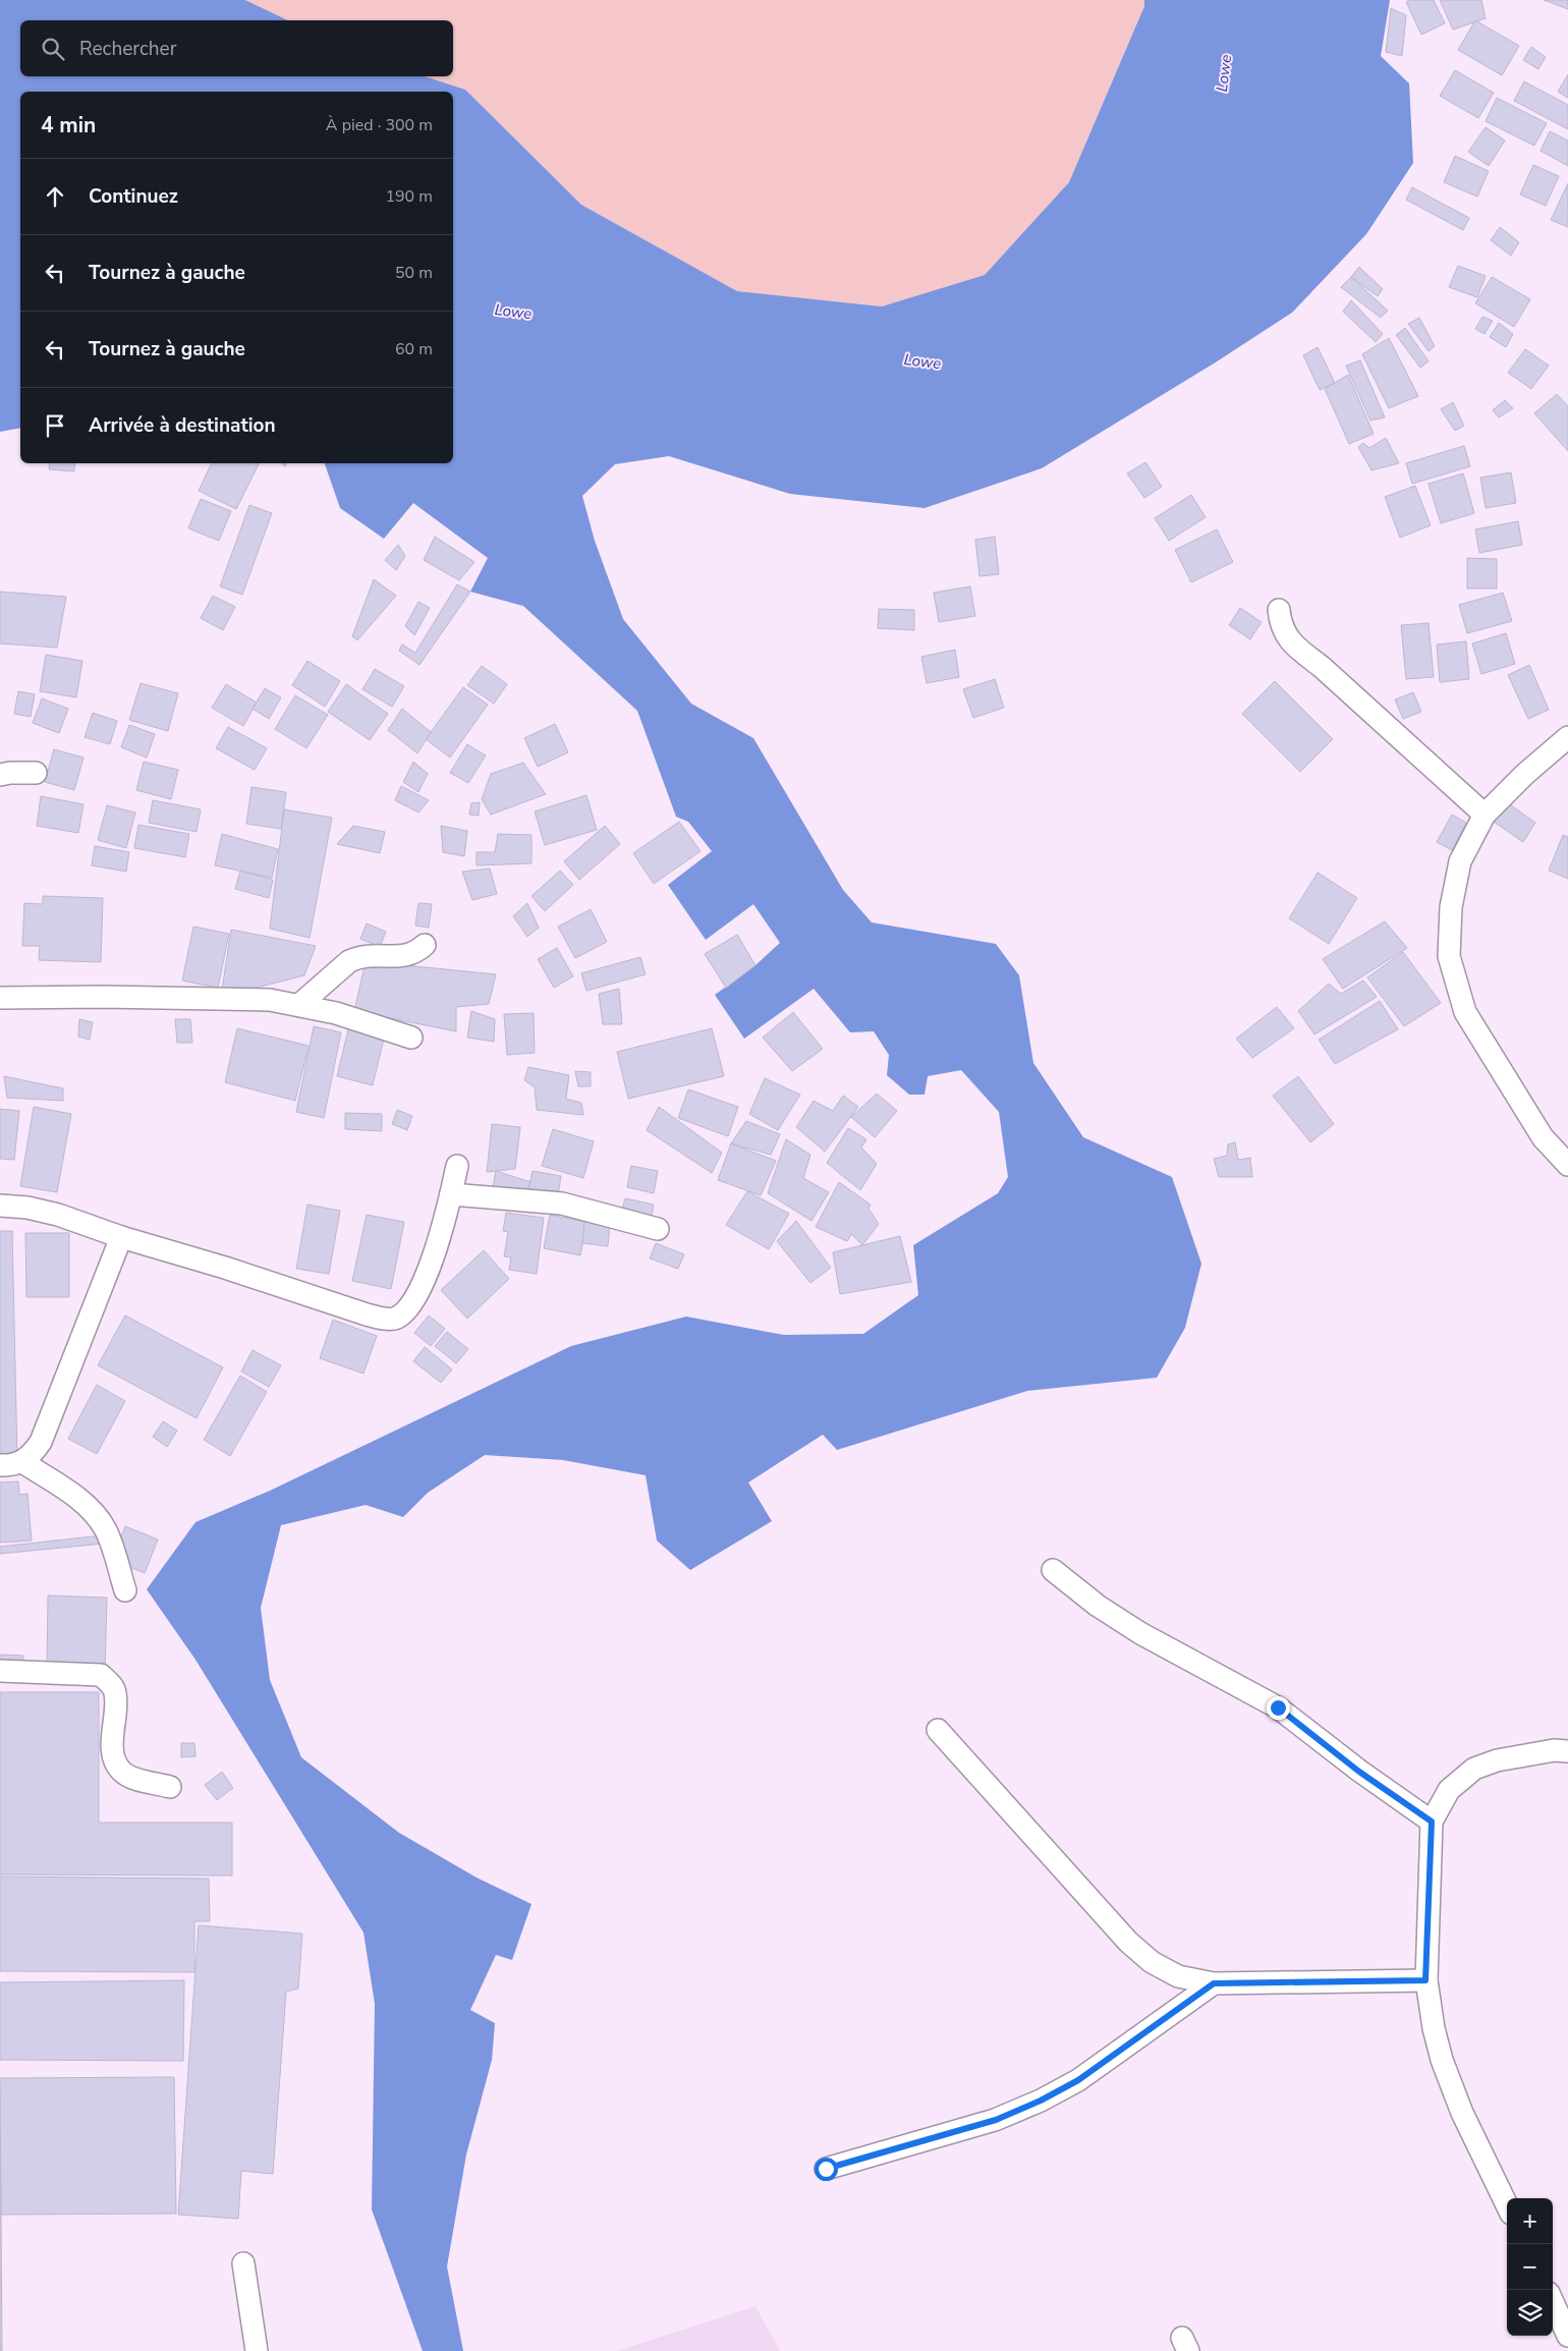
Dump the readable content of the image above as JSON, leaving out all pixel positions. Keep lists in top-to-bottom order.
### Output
{
  "water": ["Lowe"],
  "page": {
    "search": "Rechercher",
    "heading": ["4 min", "À pied · 300 m"],
    "list": [
      ["Continuez", "190 m"],
      ["Tournez à gauche", "50 m"],
      ["Tournez à gauche", "60 m"],
      "Arrivée à destination"
    ],
    "map_buttons": ["+", "−"]
  }
}
